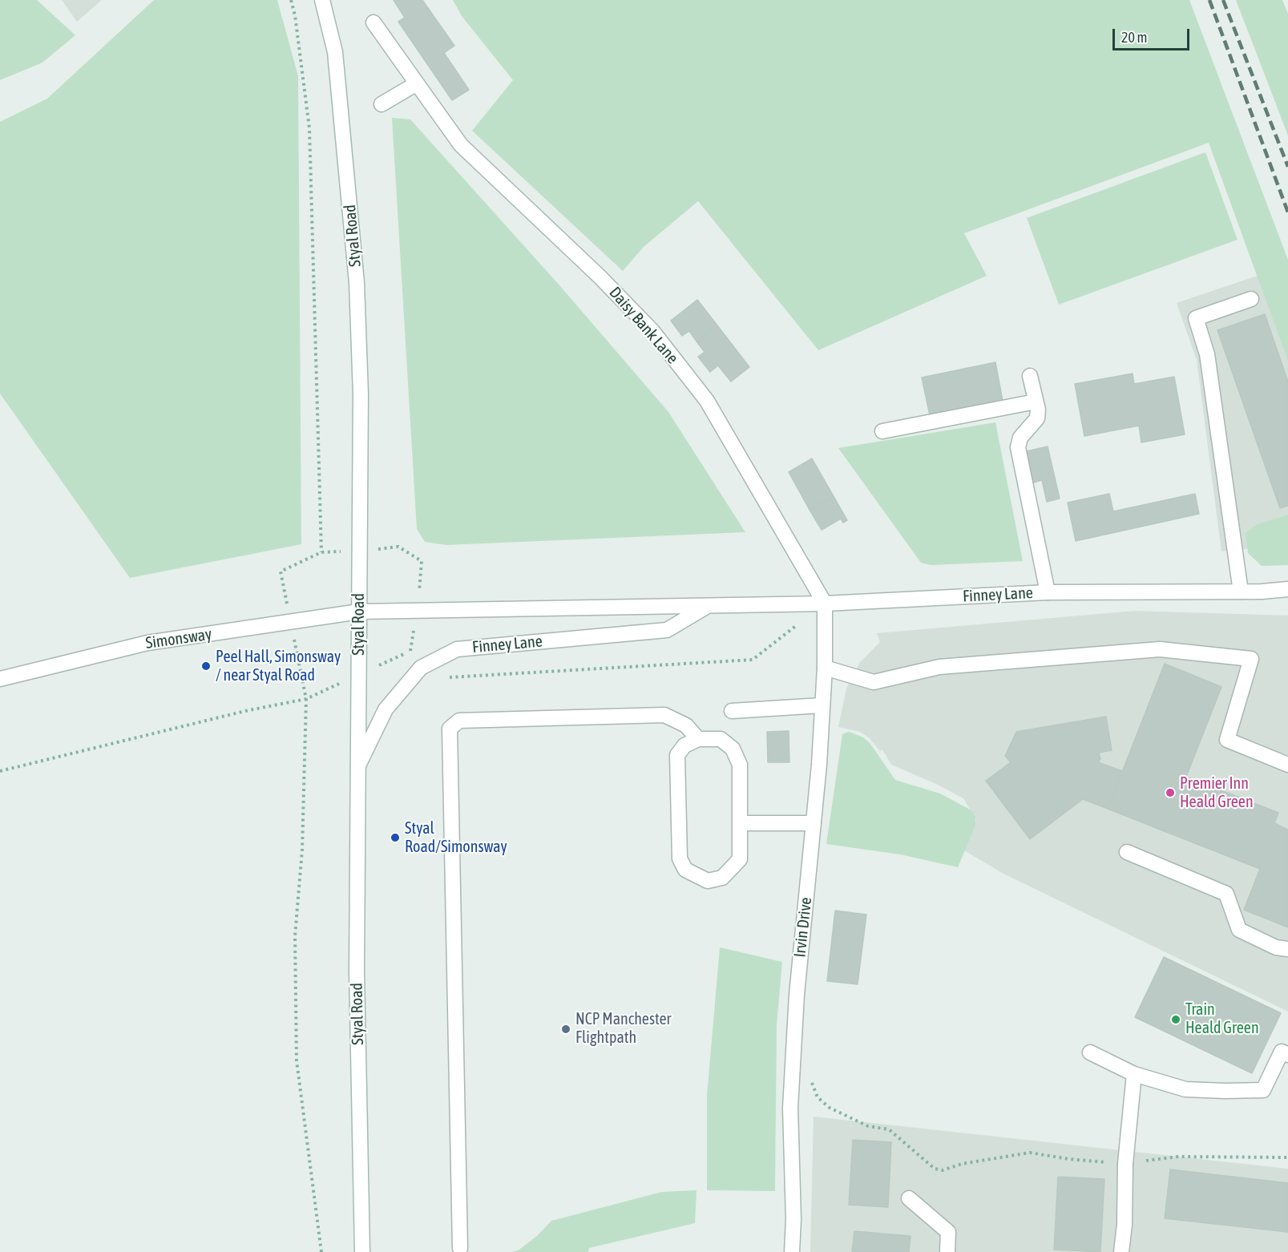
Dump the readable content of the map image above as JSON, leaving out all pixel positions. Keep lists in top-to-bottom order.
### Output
{
  "streets": {
    "street": [
      "Styal Road",
      "Daisy Bank Lane",
      "Finney Lane",
      "Simonsway",
      "Irvin Drive"
    ]
  },
  "crossings": [
    ["Styal Road", "Finney Lane"],
    ["Styal Road", "Simonsway"],
    ["Daisy Bank Lane", "Finney Lane"],
    ["Daisy Bank Lane", "Irvin Drive"],
    ["Finney Lane", "Simonsway"],
    ["Finney Lane", "Irvin Drive"]
  ],
  "places": [
    "Peel Hall, Simonsway / near Styal Road",
    "Premier Inn Heald Green",
    "Styal Road/Simonsway",
    "Train Heald Green",
    "NCP Manchester Flightpath"
  ],
  "scale_bar": "20 m"
}
